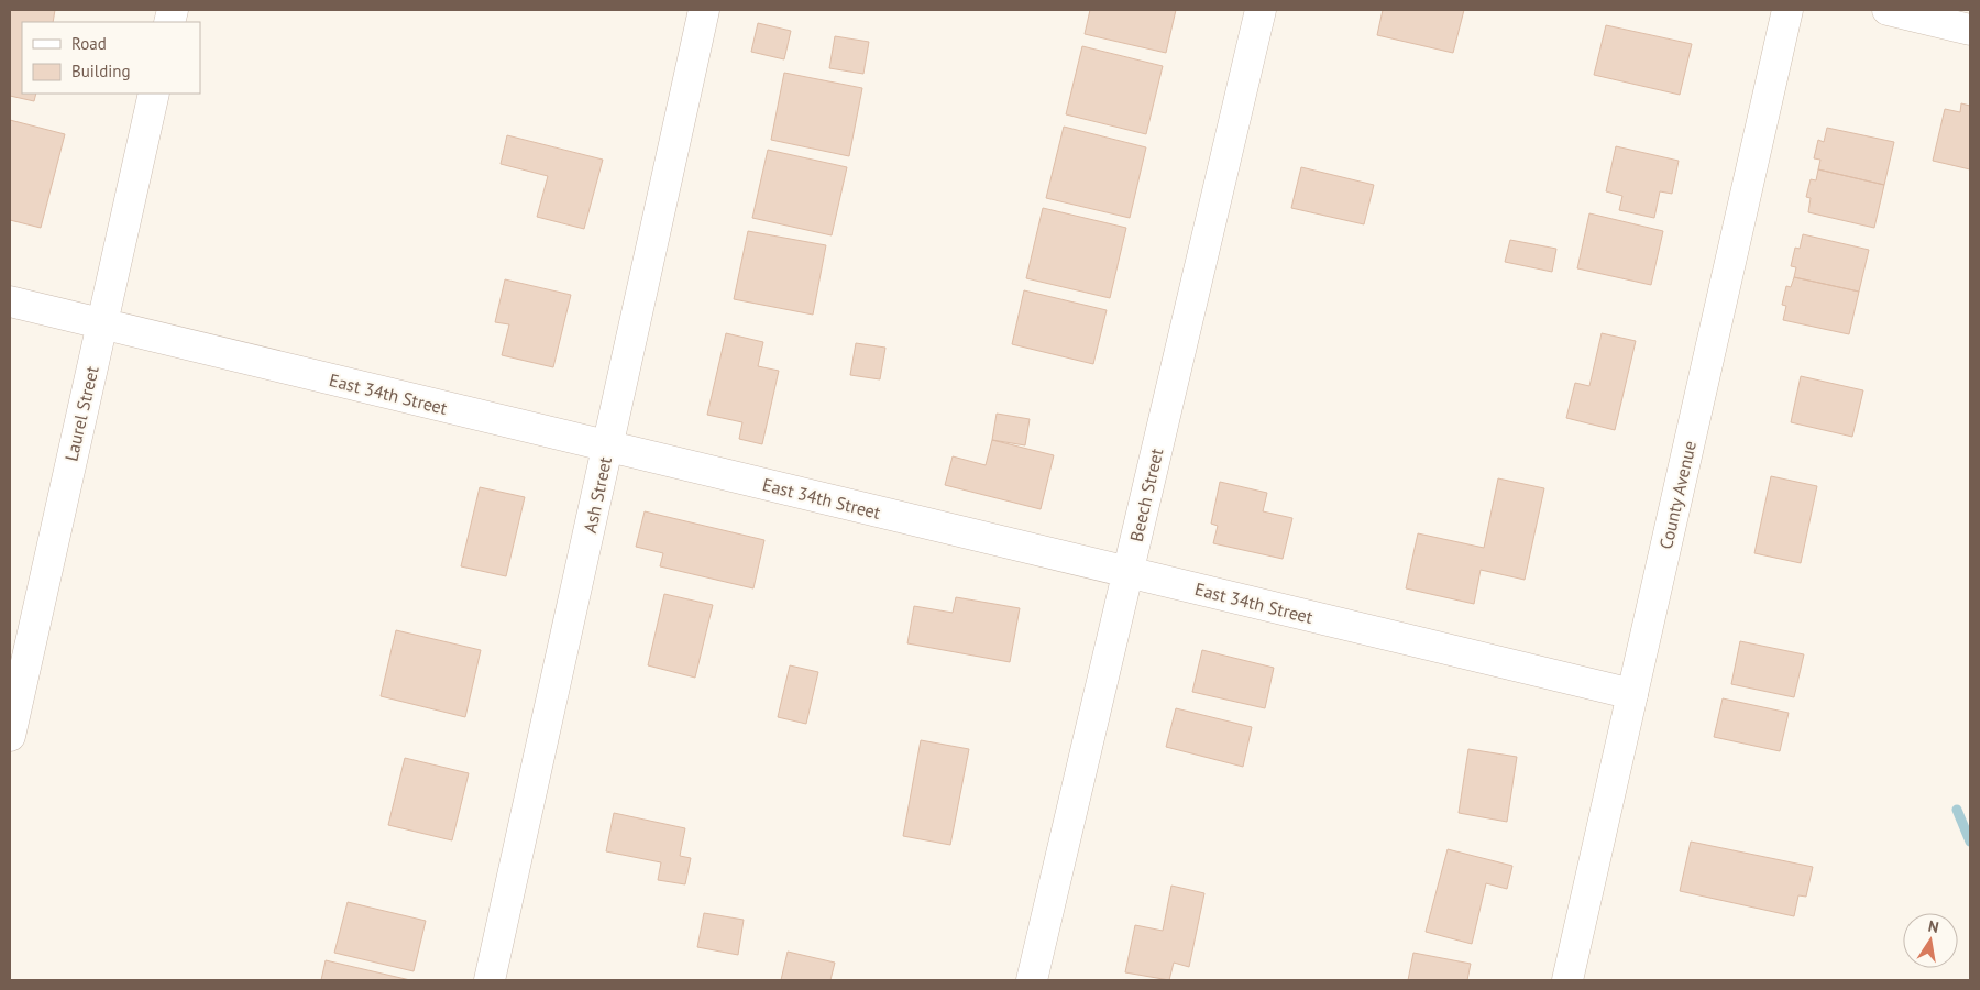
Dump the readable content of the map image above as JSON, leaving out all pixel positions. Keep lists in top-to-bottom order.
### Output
{
  "streets": {
    "street": [
      "East 34th Street",
      "Laurel Street",
      "Ash Street",
      "Beech Street",
      "County Avenue"
    ]
  },
  "crossings": [
    ["East 34th Street", "Laurel Street"],
    ["East 34th Street", "Ash Street"],
    ["East 34th Street", "Beech Street"],
    ["East 34th Street", "County Avenue"]
  ],
  "legend": ["Road", "Building"],
  "north": "top"
}
